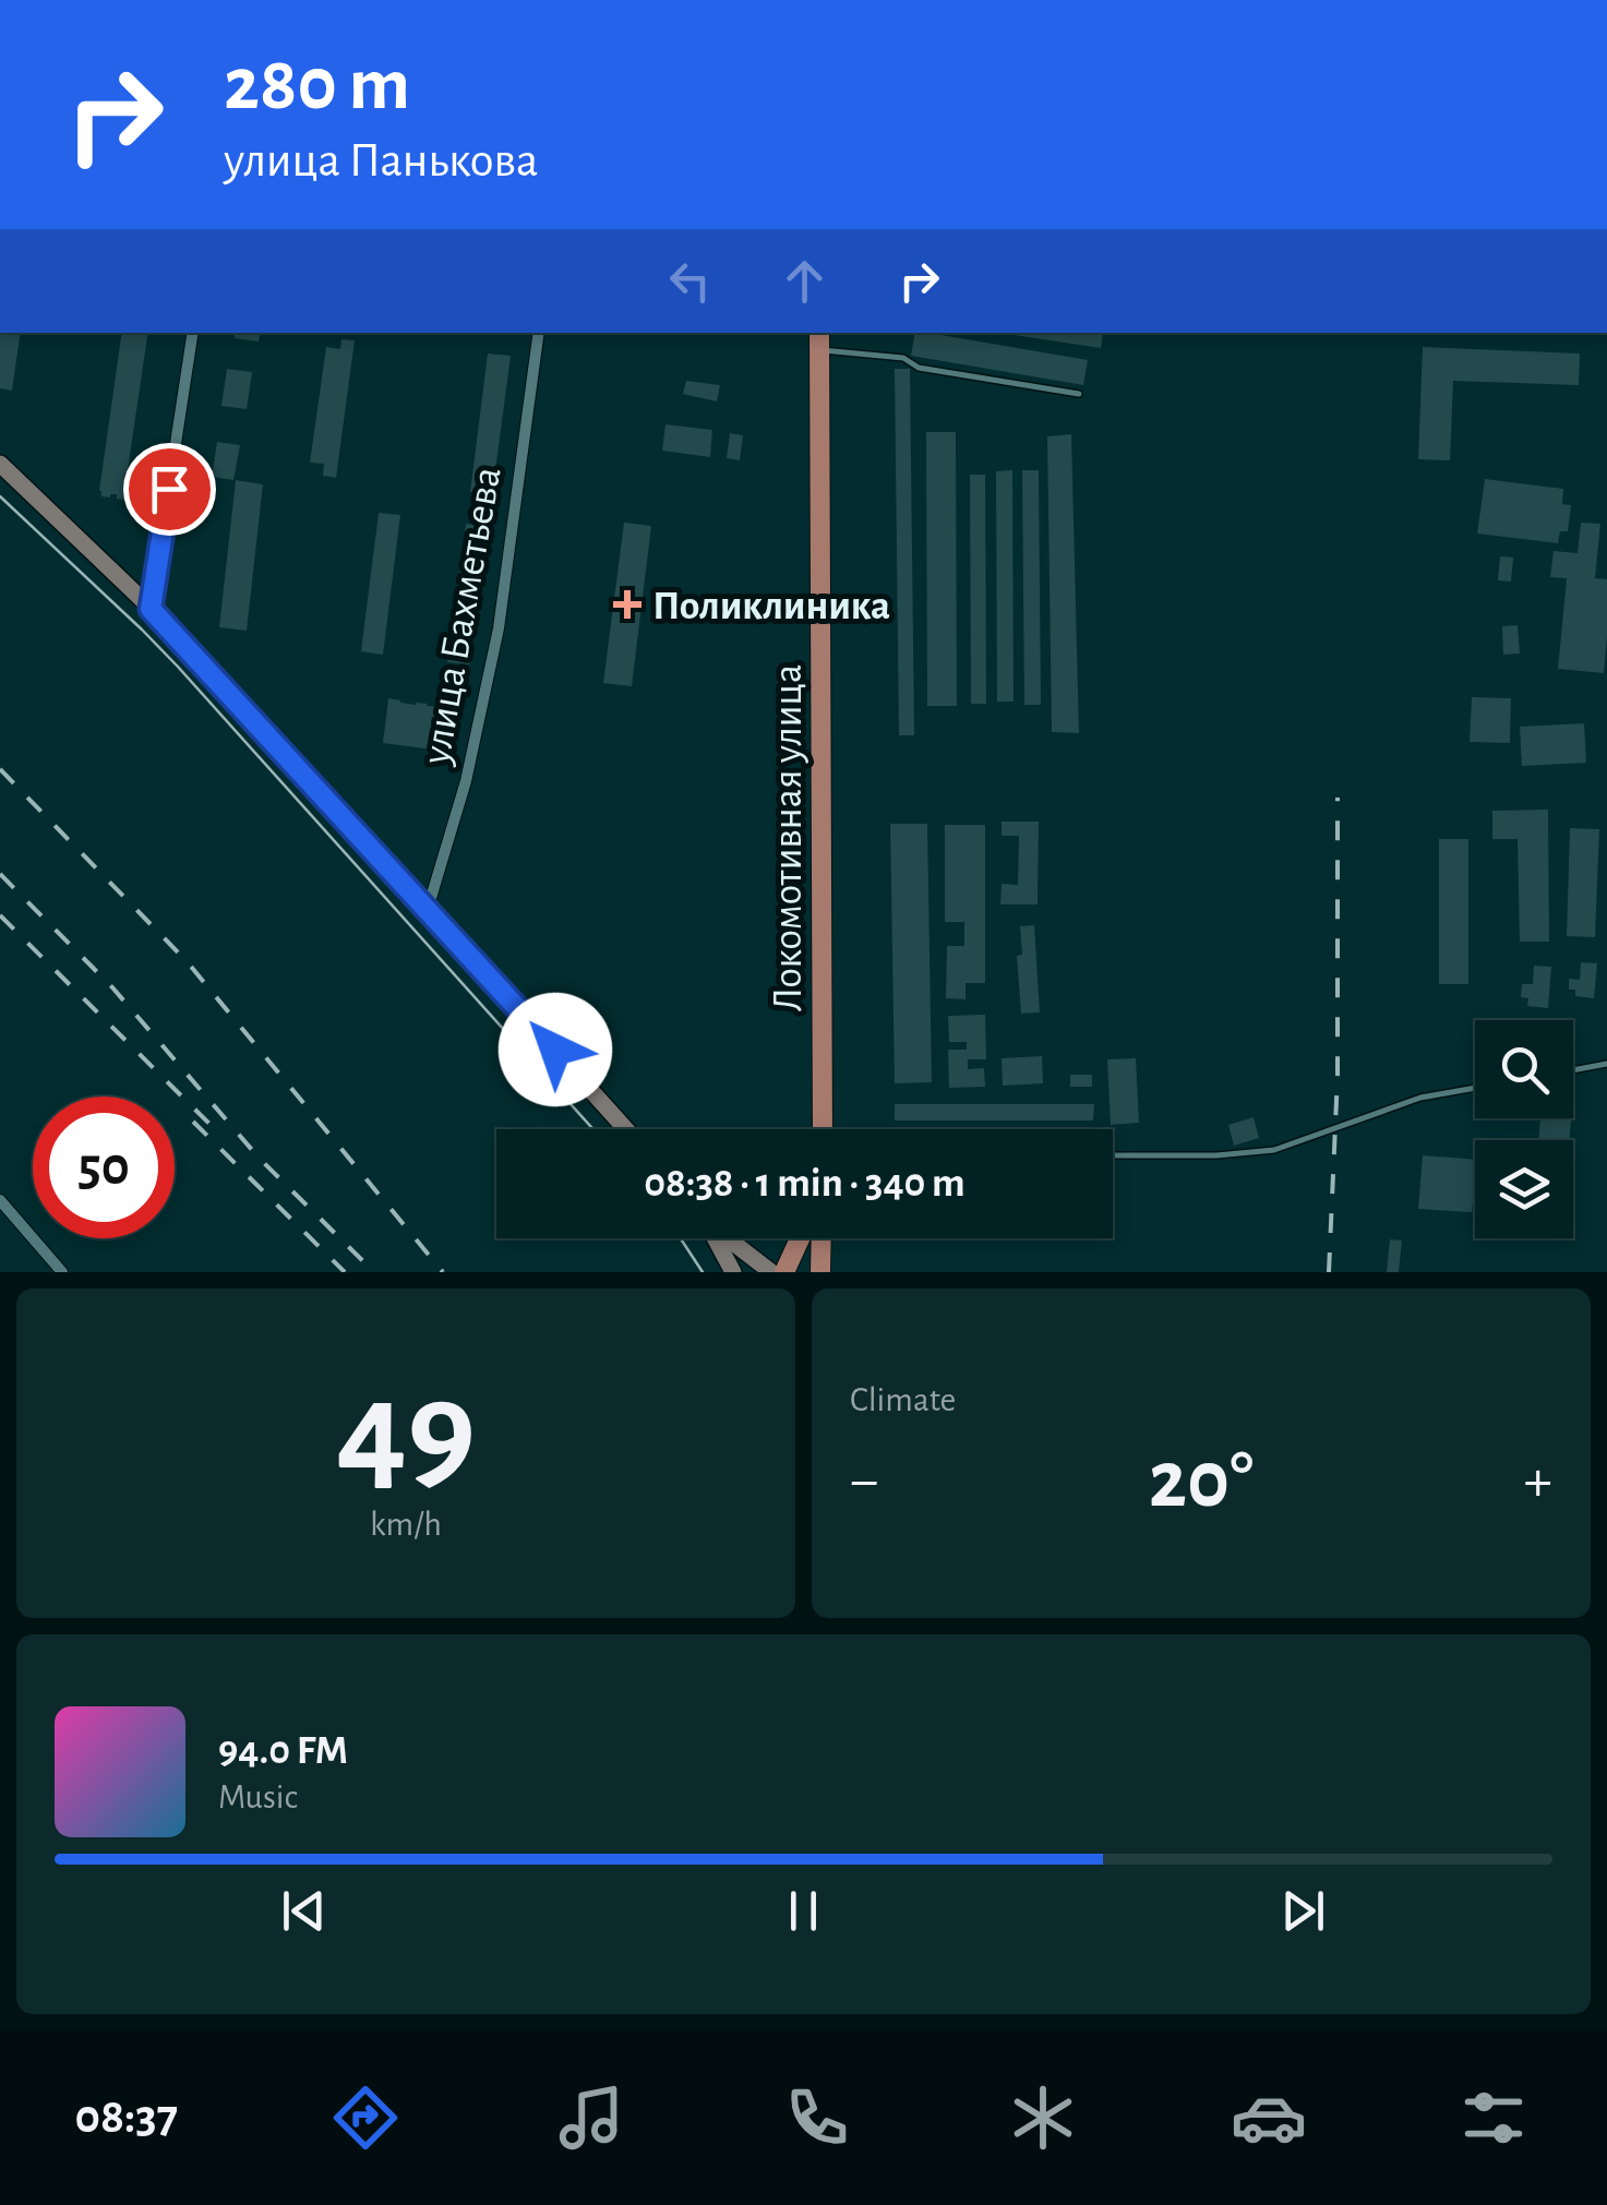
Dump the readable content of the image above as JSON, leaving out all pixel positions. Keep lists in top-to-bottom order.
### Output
{
  "streets": {
    "main road": ["Локомотивная улица"],
    "street": ["улица Бахметьева"]
  },
  "places": {
    "health": ["Поликлиника"]
  },
  "page": {
    "turn": ["280 m", "улица Панькова"],
    "limit": "50",
    "trip": "08:38 · 1 min · 340 m",
    "tile": [
      ["49", "km/h"],
      "Climate"
    ],
    "heat": ["−", "20°", "+"],
    "song": ["94.0 FM", "Music"],
    "tabs": "08:37"
  }
}
